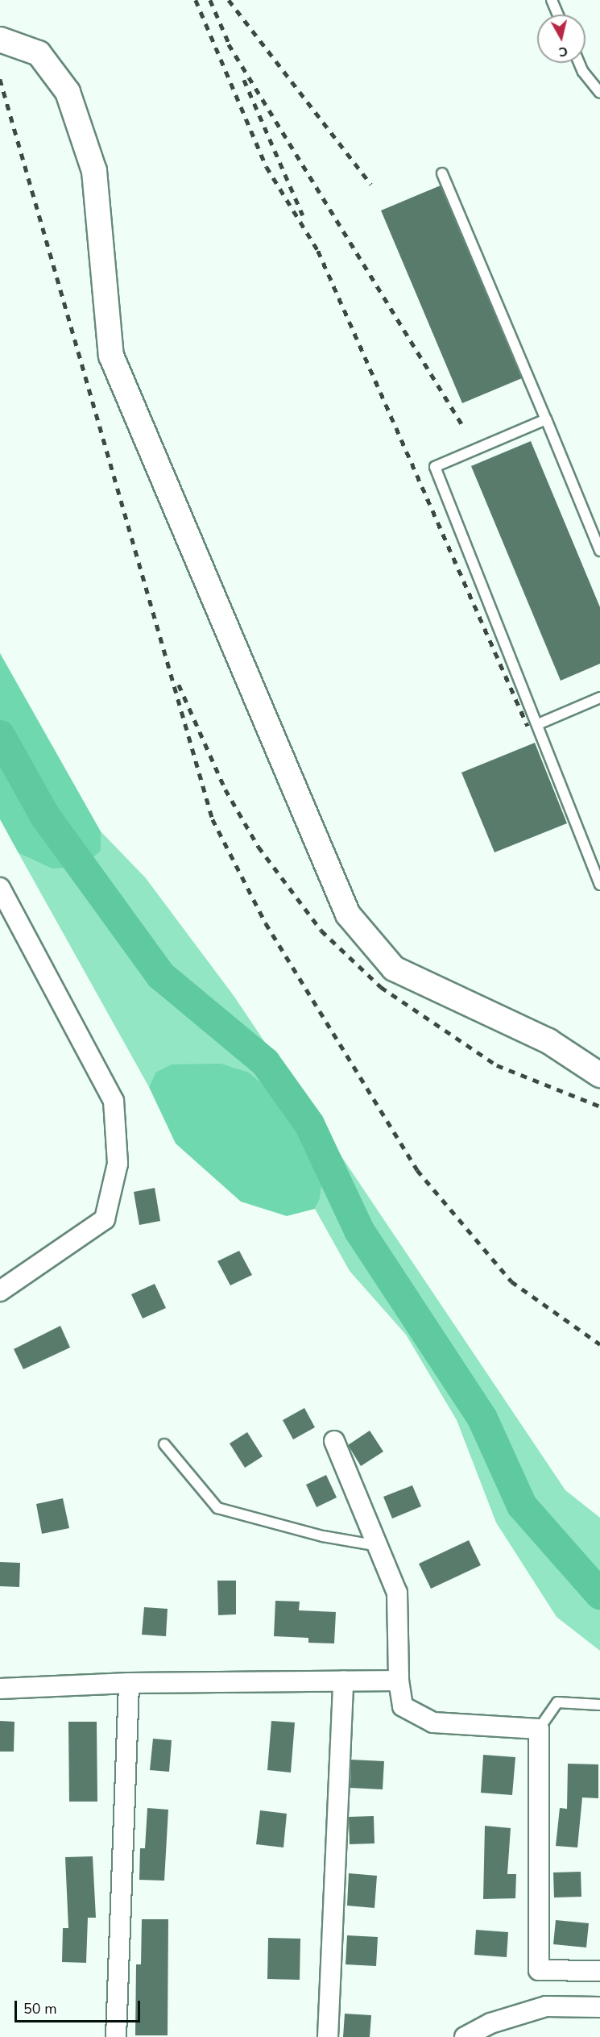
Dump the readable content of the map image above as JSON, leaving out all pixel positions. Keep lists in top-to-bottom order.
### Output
{
  "scale_bar": "50 m",
  "north": "bottom"
}
